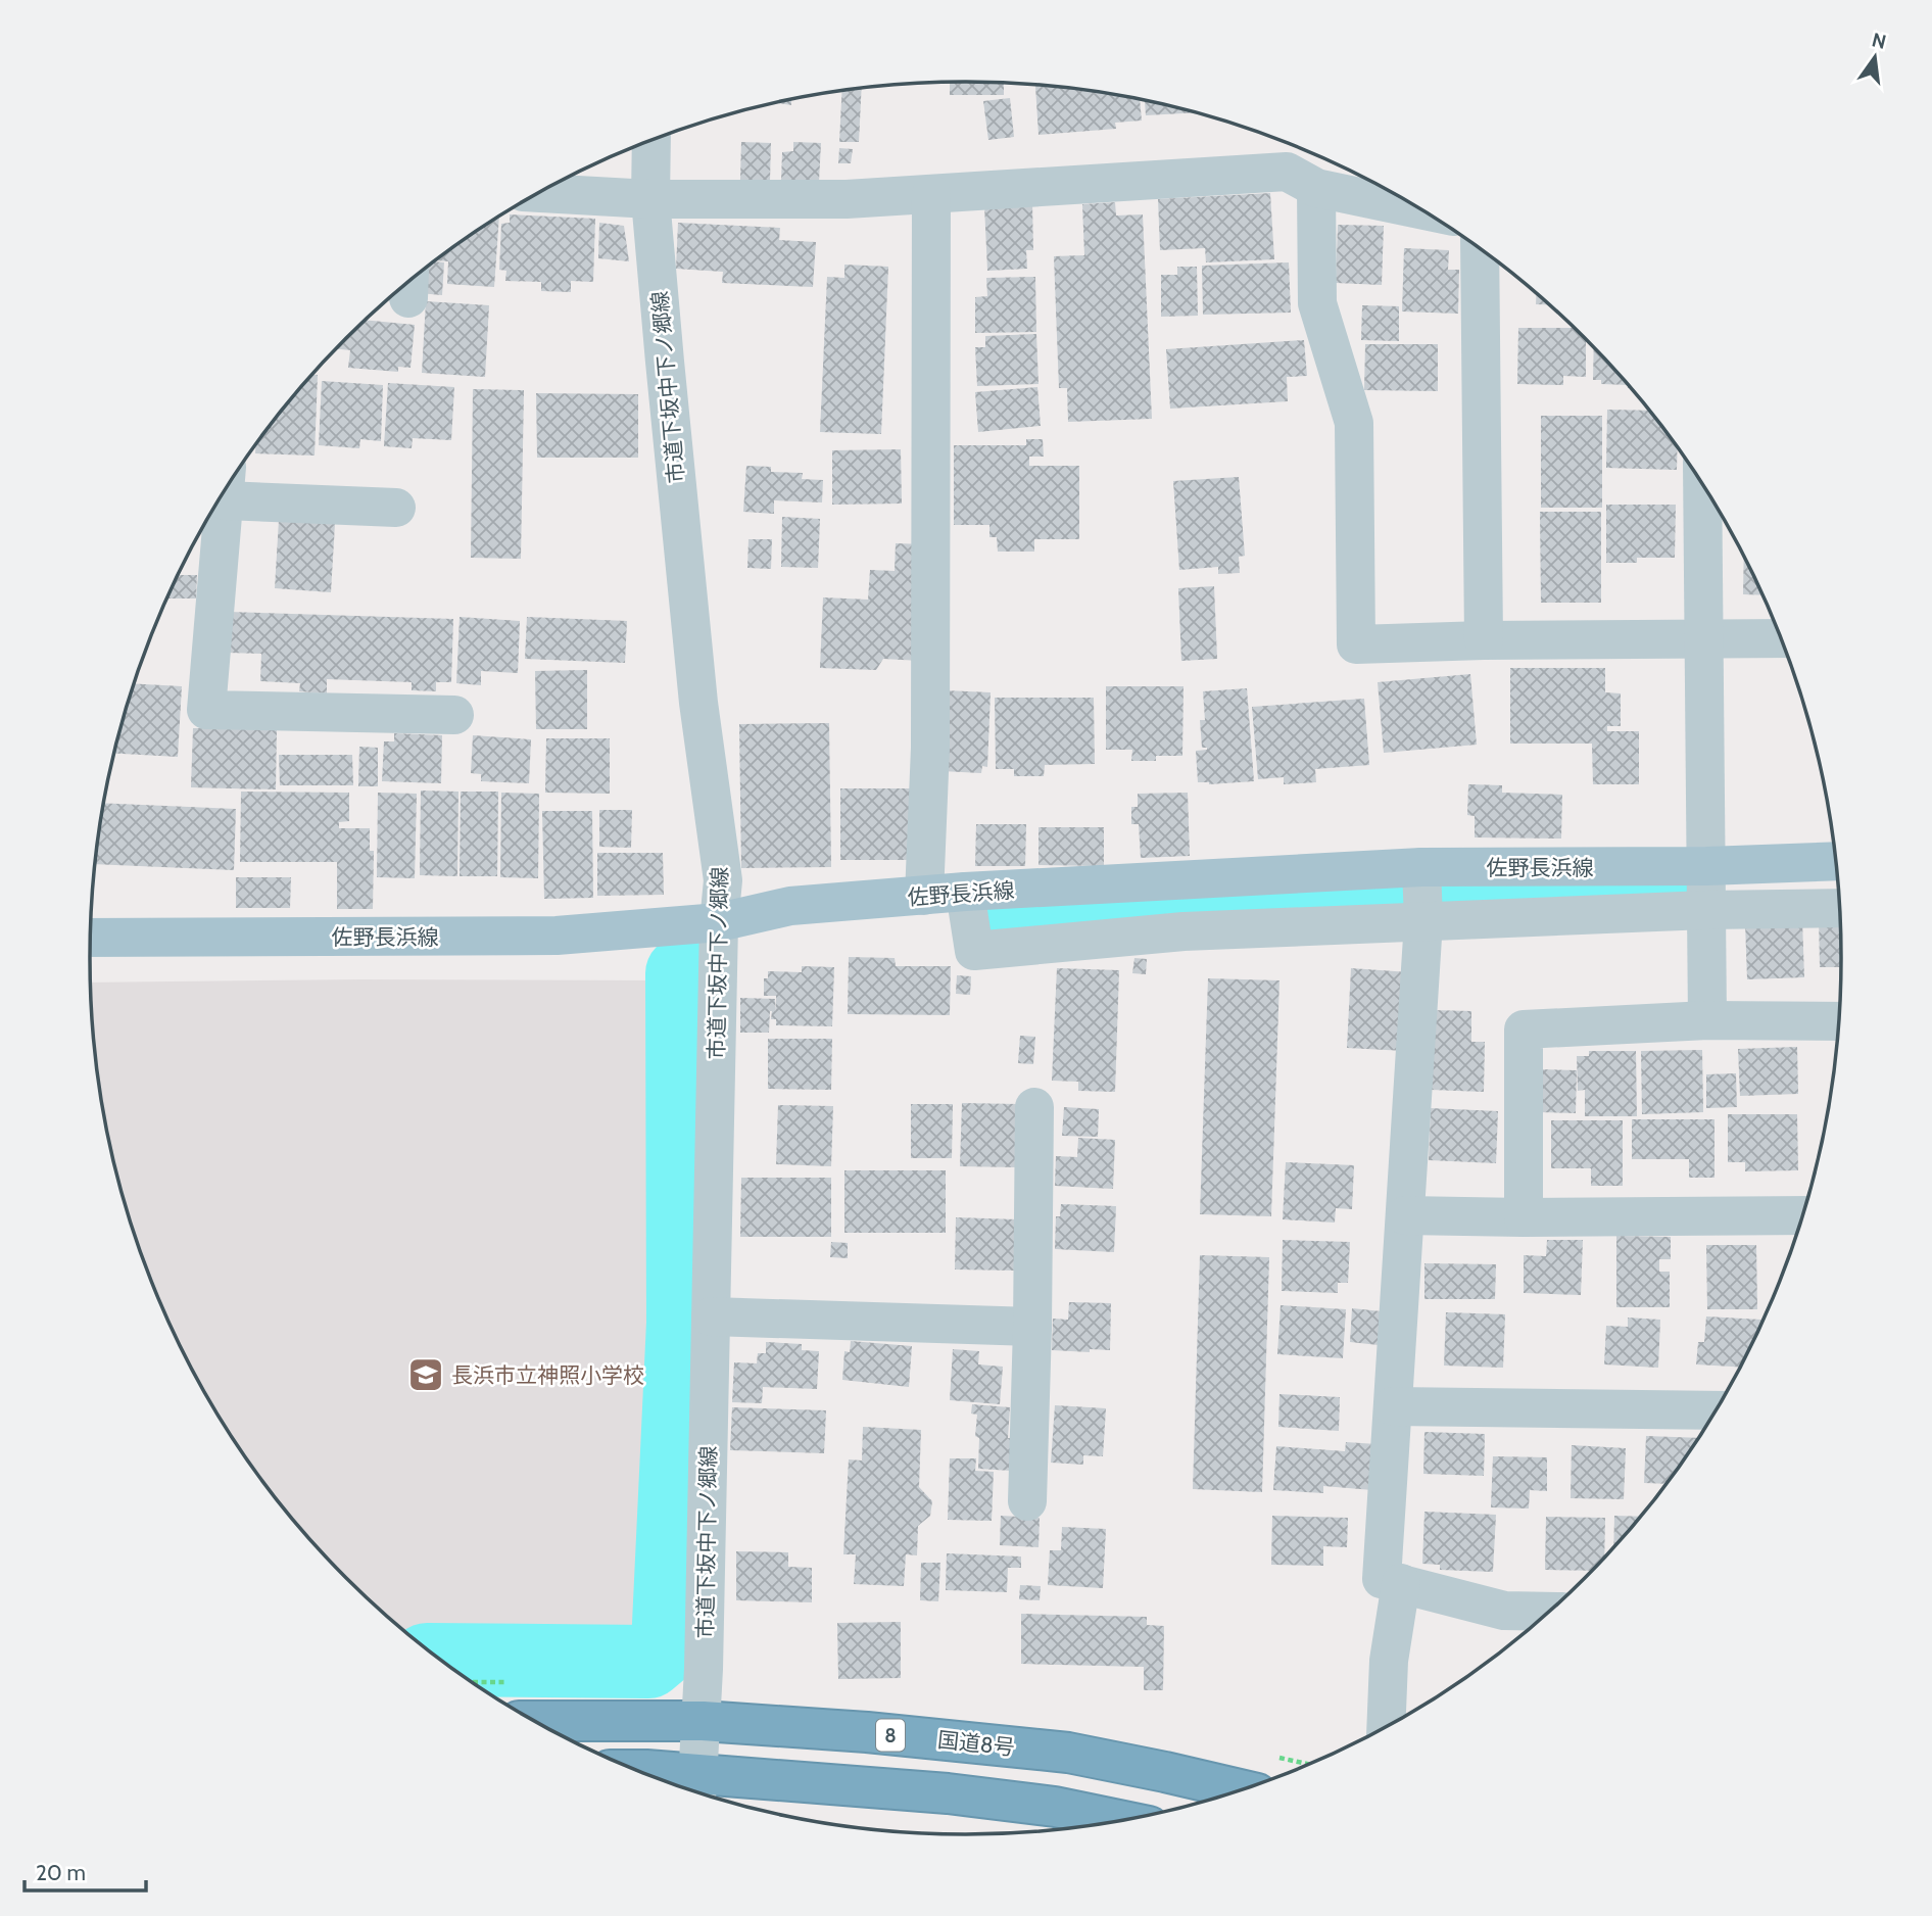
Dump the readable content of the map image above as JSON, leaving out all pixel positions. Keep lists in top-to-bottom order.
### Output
{
  "streets": {
    "highway": ["8", "国道8号"],
    "main road": ["佐野長浜線"],
    "street": ["市道下坂中下ノ郷線"]
  },
  "crossings": [
    ["市道下坂中下ノ郷線", "佐野長浜線"],
    ["市道下坂中下ノ郷線", "国道8号"]
  ],
  "places": {
    "school or university": ["長浜市立神照小学校"]
  },
  "scale_bar": "20 m",
  "north": "top"
}
